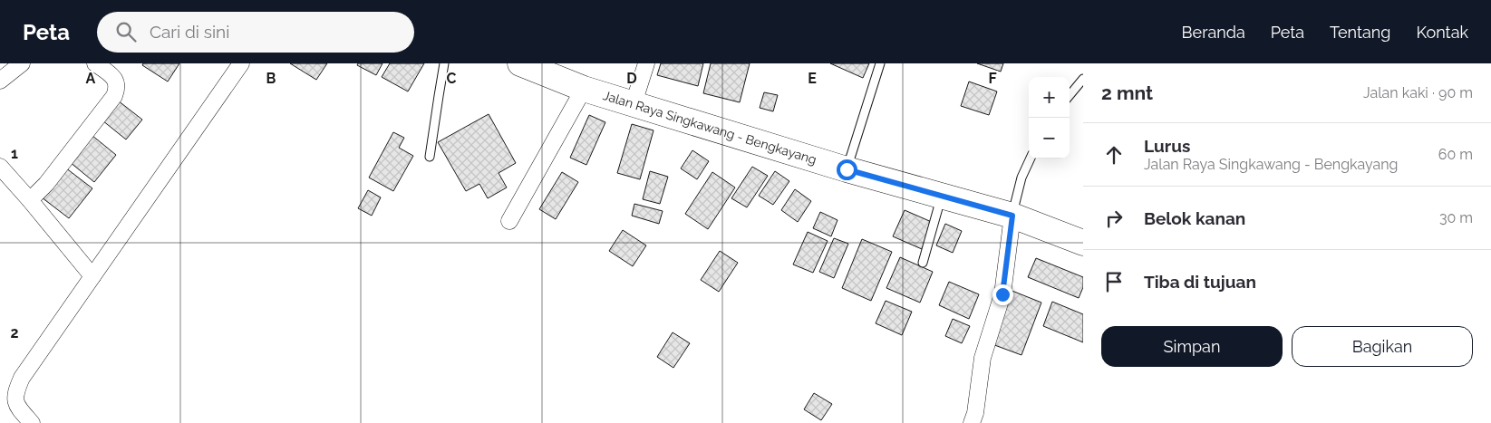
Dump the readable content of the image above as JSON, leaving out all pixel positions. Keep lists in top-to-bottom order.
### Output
{
  "streets": {
    "main road": ["Jalan Raya Singkawang - Bengkayang"]
  },
  "page": {
    "header": "Peta",
    "search": "Cari di sini",
    "nav": [
      "Beranda",
      "Peta",
      "Tentang",
      "Kontak"
    ],
    "heading": ["2 mnt", "Jalan kaki · 90 m"],
    "map_buttons": ["+", "−"],
    "list": [
      ["Lurus", "Jalan Raya Singkawang - Bengkayang", "60 m"],
      ["Belok kanan", "30 m"],
      "Tiba di tujuan"
    ],
    "buttons": ["Simpan", "Bagikan"]
  },
  "grid": {
    "columns": [
      "A",
      "B",
      "C",
      "D",
      "E",
      "F"
    ],
    "rows": ["1", "2"]
  }
}
